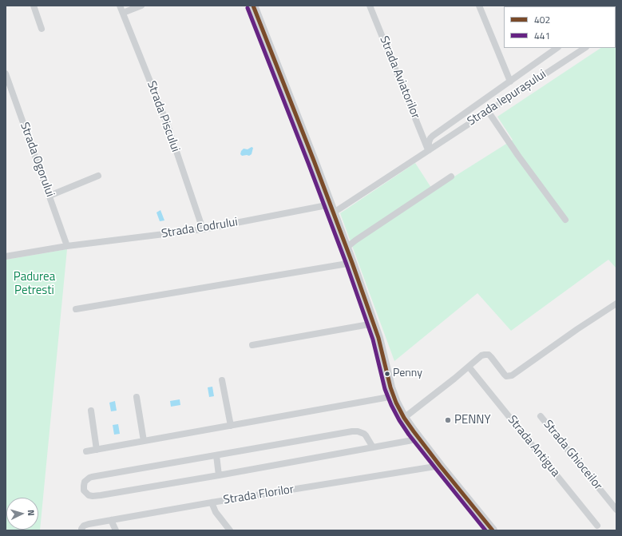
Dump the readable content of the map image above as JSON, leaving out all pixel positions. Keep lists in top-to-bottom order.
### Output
{
  "streets": {
    "street": [
      "Strada Aviatorilor",
      "Strada Iepurașului",
      "Strada Piscului",
      "Strada Ogorului",
      "Strada Codrului",
      "Strada Antigua",
      "Strada Ghioceilor",
      "Strada Florilor"
    ]
  },
  "crossings": [
    ["Strada Aviatorilor", "Strada Iepurașului"],
    ["Strada Iepurașului", "Strada Codrului"],
    ["Strada Piscului", "Strada Codrului"],
    ["Strada Ogorului", "Strada Codrului"]
  ],
  "parks": ["Padurea Petresti"],
  "places": ["Penny", "PENNY"],
  "lines": ["transit line 402", "transit line 441"],
  "legend": ["402", "441"],
  "north": "right"
}
